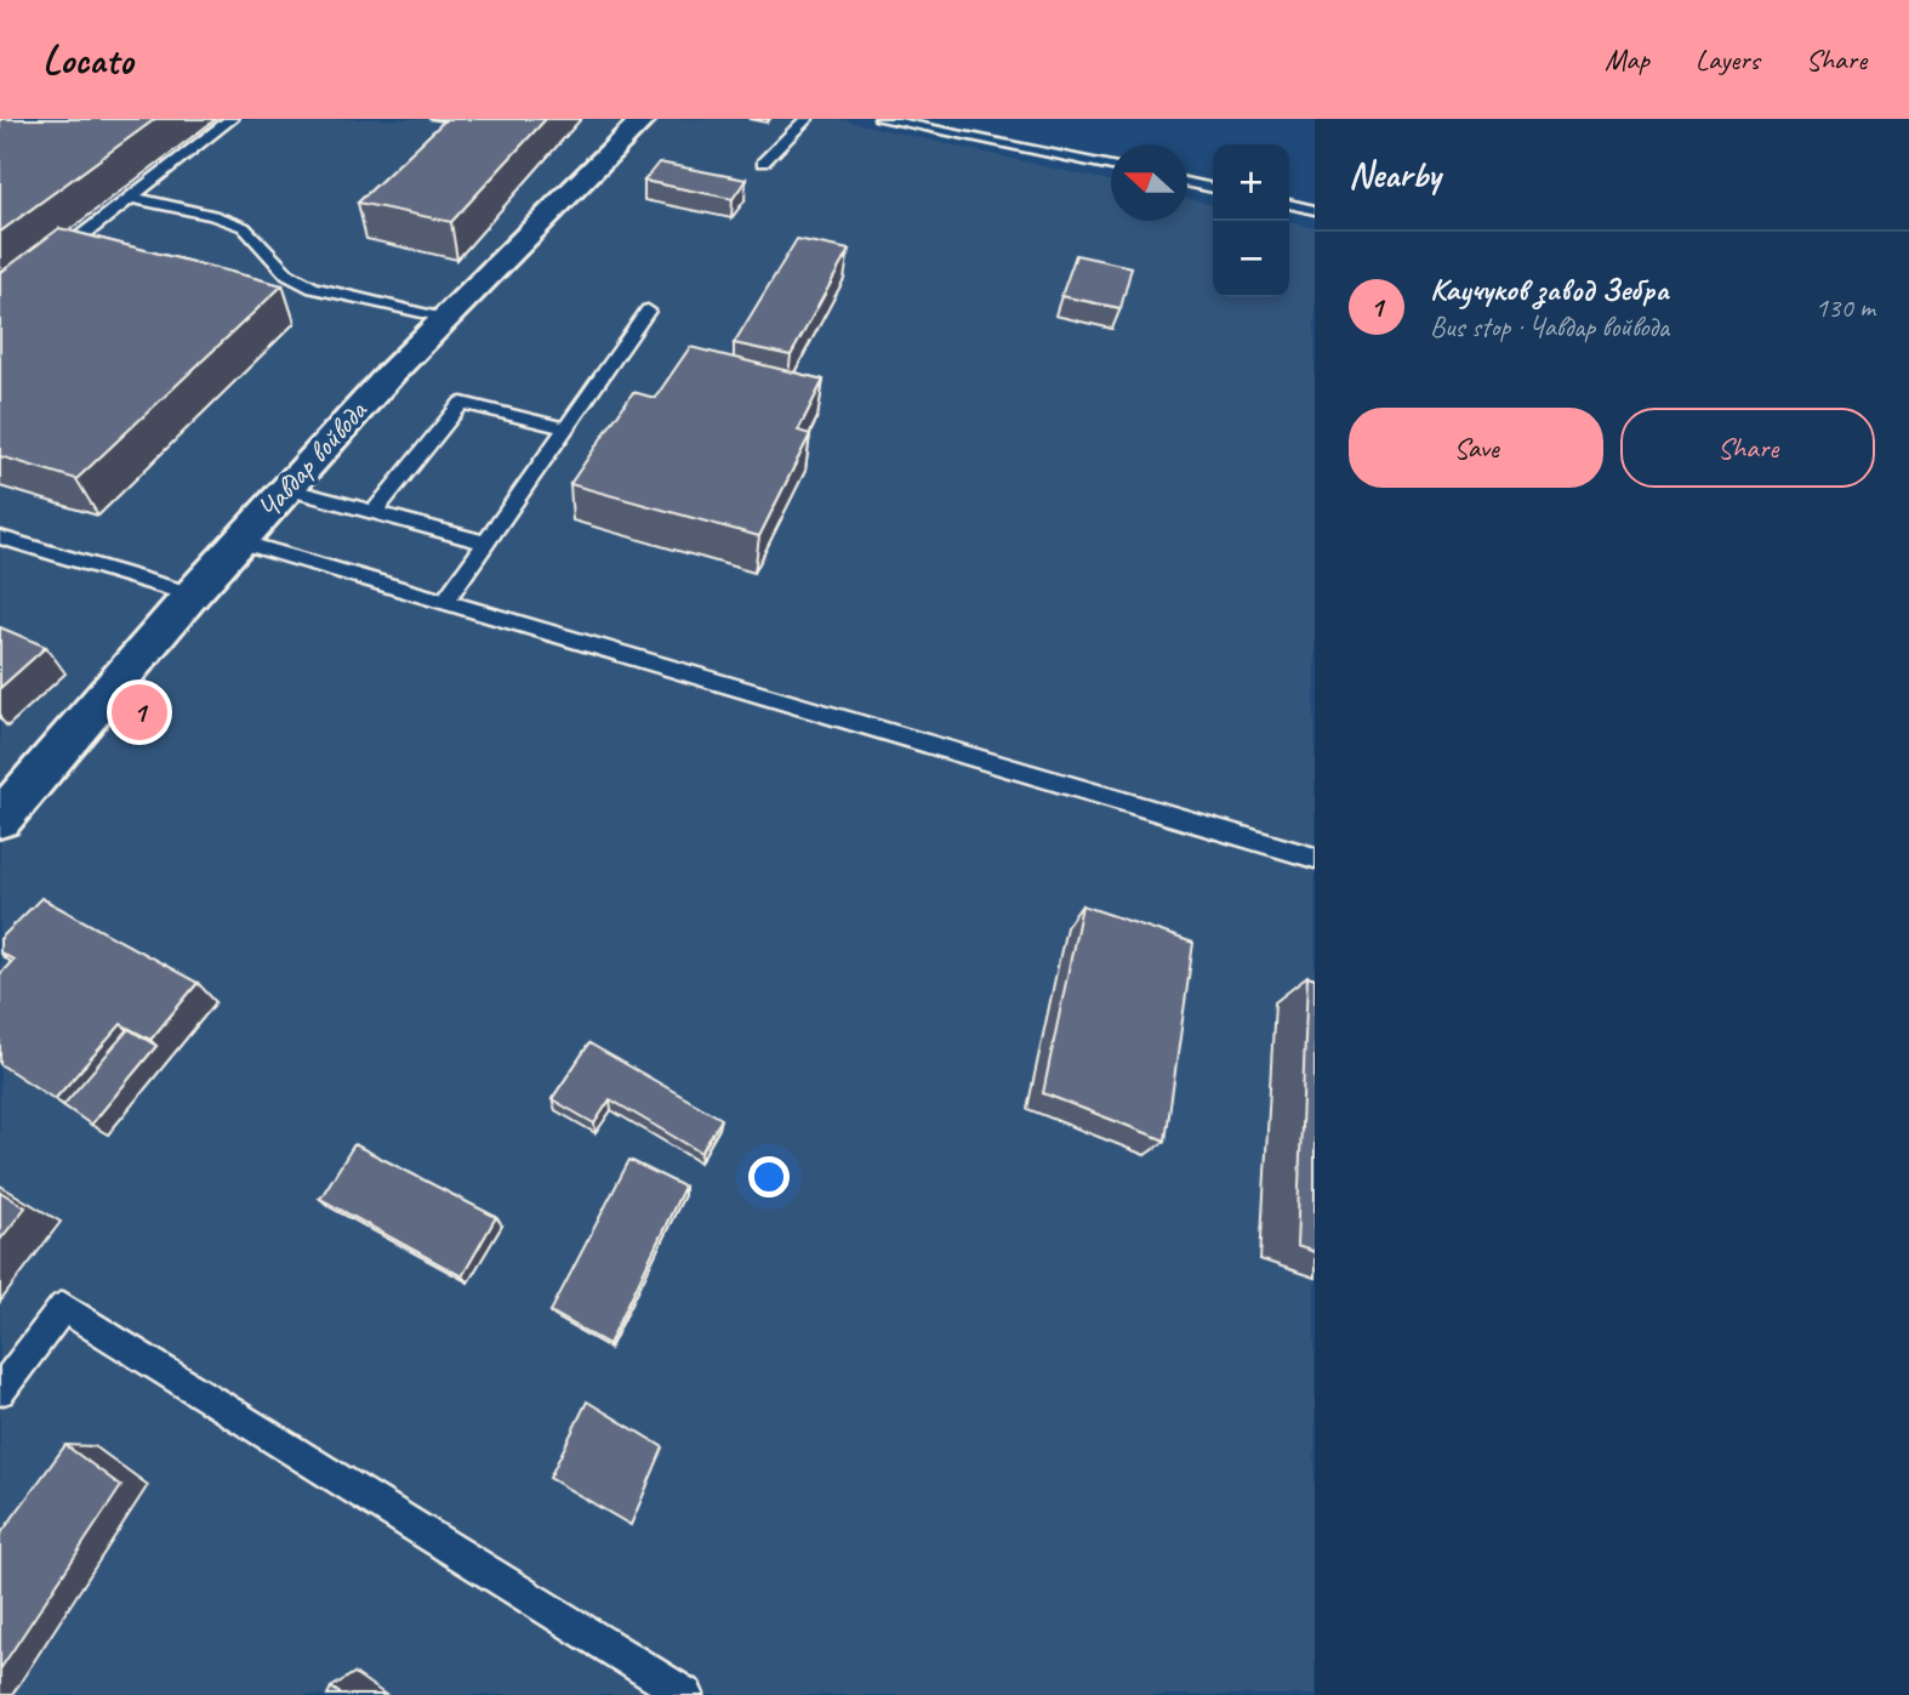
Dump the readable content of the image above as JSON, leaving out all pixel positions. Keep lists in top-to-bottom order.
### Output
{
  "streets": {
    "street": ["Чавдар войвода"]
  },
  "north": "left",
  "page": {
    "header": "Locato",
    "nav": ["Map", "Layers", "Share"],
    "heading": "Nearby",
    "map_buttons": ["+", "−"],
    "list": [
      {
        "mark": "1",
        "name": "Каучуков завод Зебра",
        "note": "Bus stop · Чавдар войвода",
        "value": "130 m"
      }
    ],
    "buttons": ["Save", "Share"],
    "pins": "1"
  }
}
